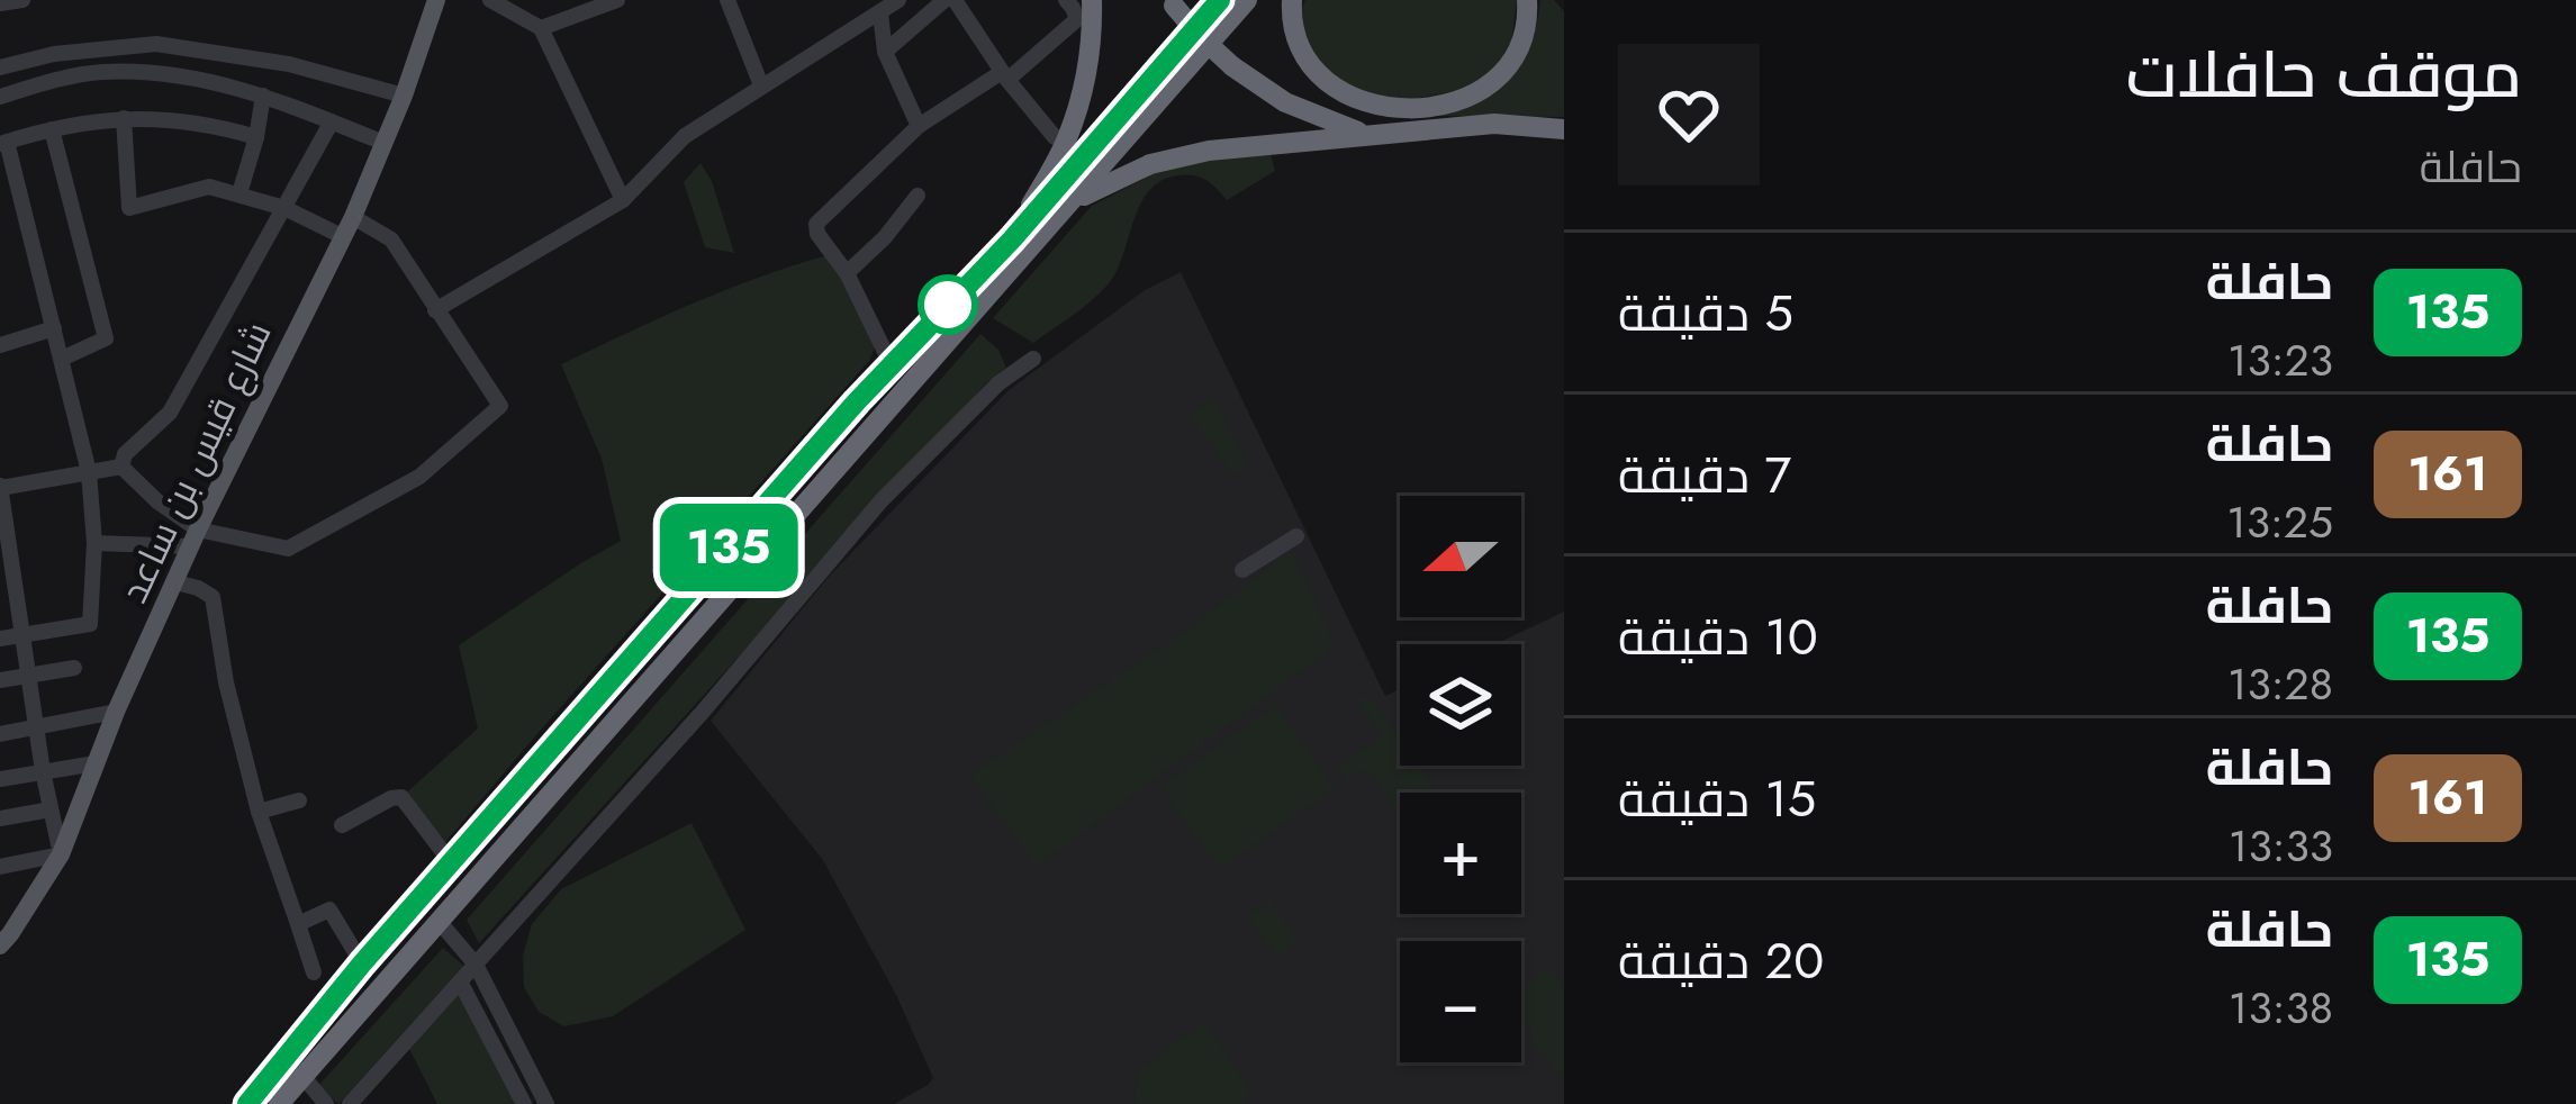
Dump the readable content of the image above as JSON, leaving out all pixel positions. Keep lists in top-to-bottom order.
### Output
{
  "streets": {
    "main road": ["شارع قيس بن ساعد"]
  },
  "lines": ["bus line 135"],
  "north": "left",
  "page": {
    "heading": ["موقف حافلات", "حافلة"],
    "on_map": "135",
    "list": [
      {
        "mark": "135",
        "name": "حافلة",
        "note": "13:23",
        "value": "5 دقيقة"
      },
      {
        "mark": "161",
        "name": "حافلة",
        "note": "13:25",
        "value": "7 دقيقة"
      },
      {
        "mark": "135",
        "name": "حافلة",
        "note": "13:28",
        "value": "10 دقيقة"
      },
      {
        "mark": "161",
        "name": "حافلة",
        "note": "13:33",
        "value": "15 دقيقة"
      },
      {
        "mark": "135",
        "name": "حافلة",
        "note": "13:38",
        "value": "20 دقيقة"
      }
    ],
    "map_buttons": ["+", "−"]
  }
}
